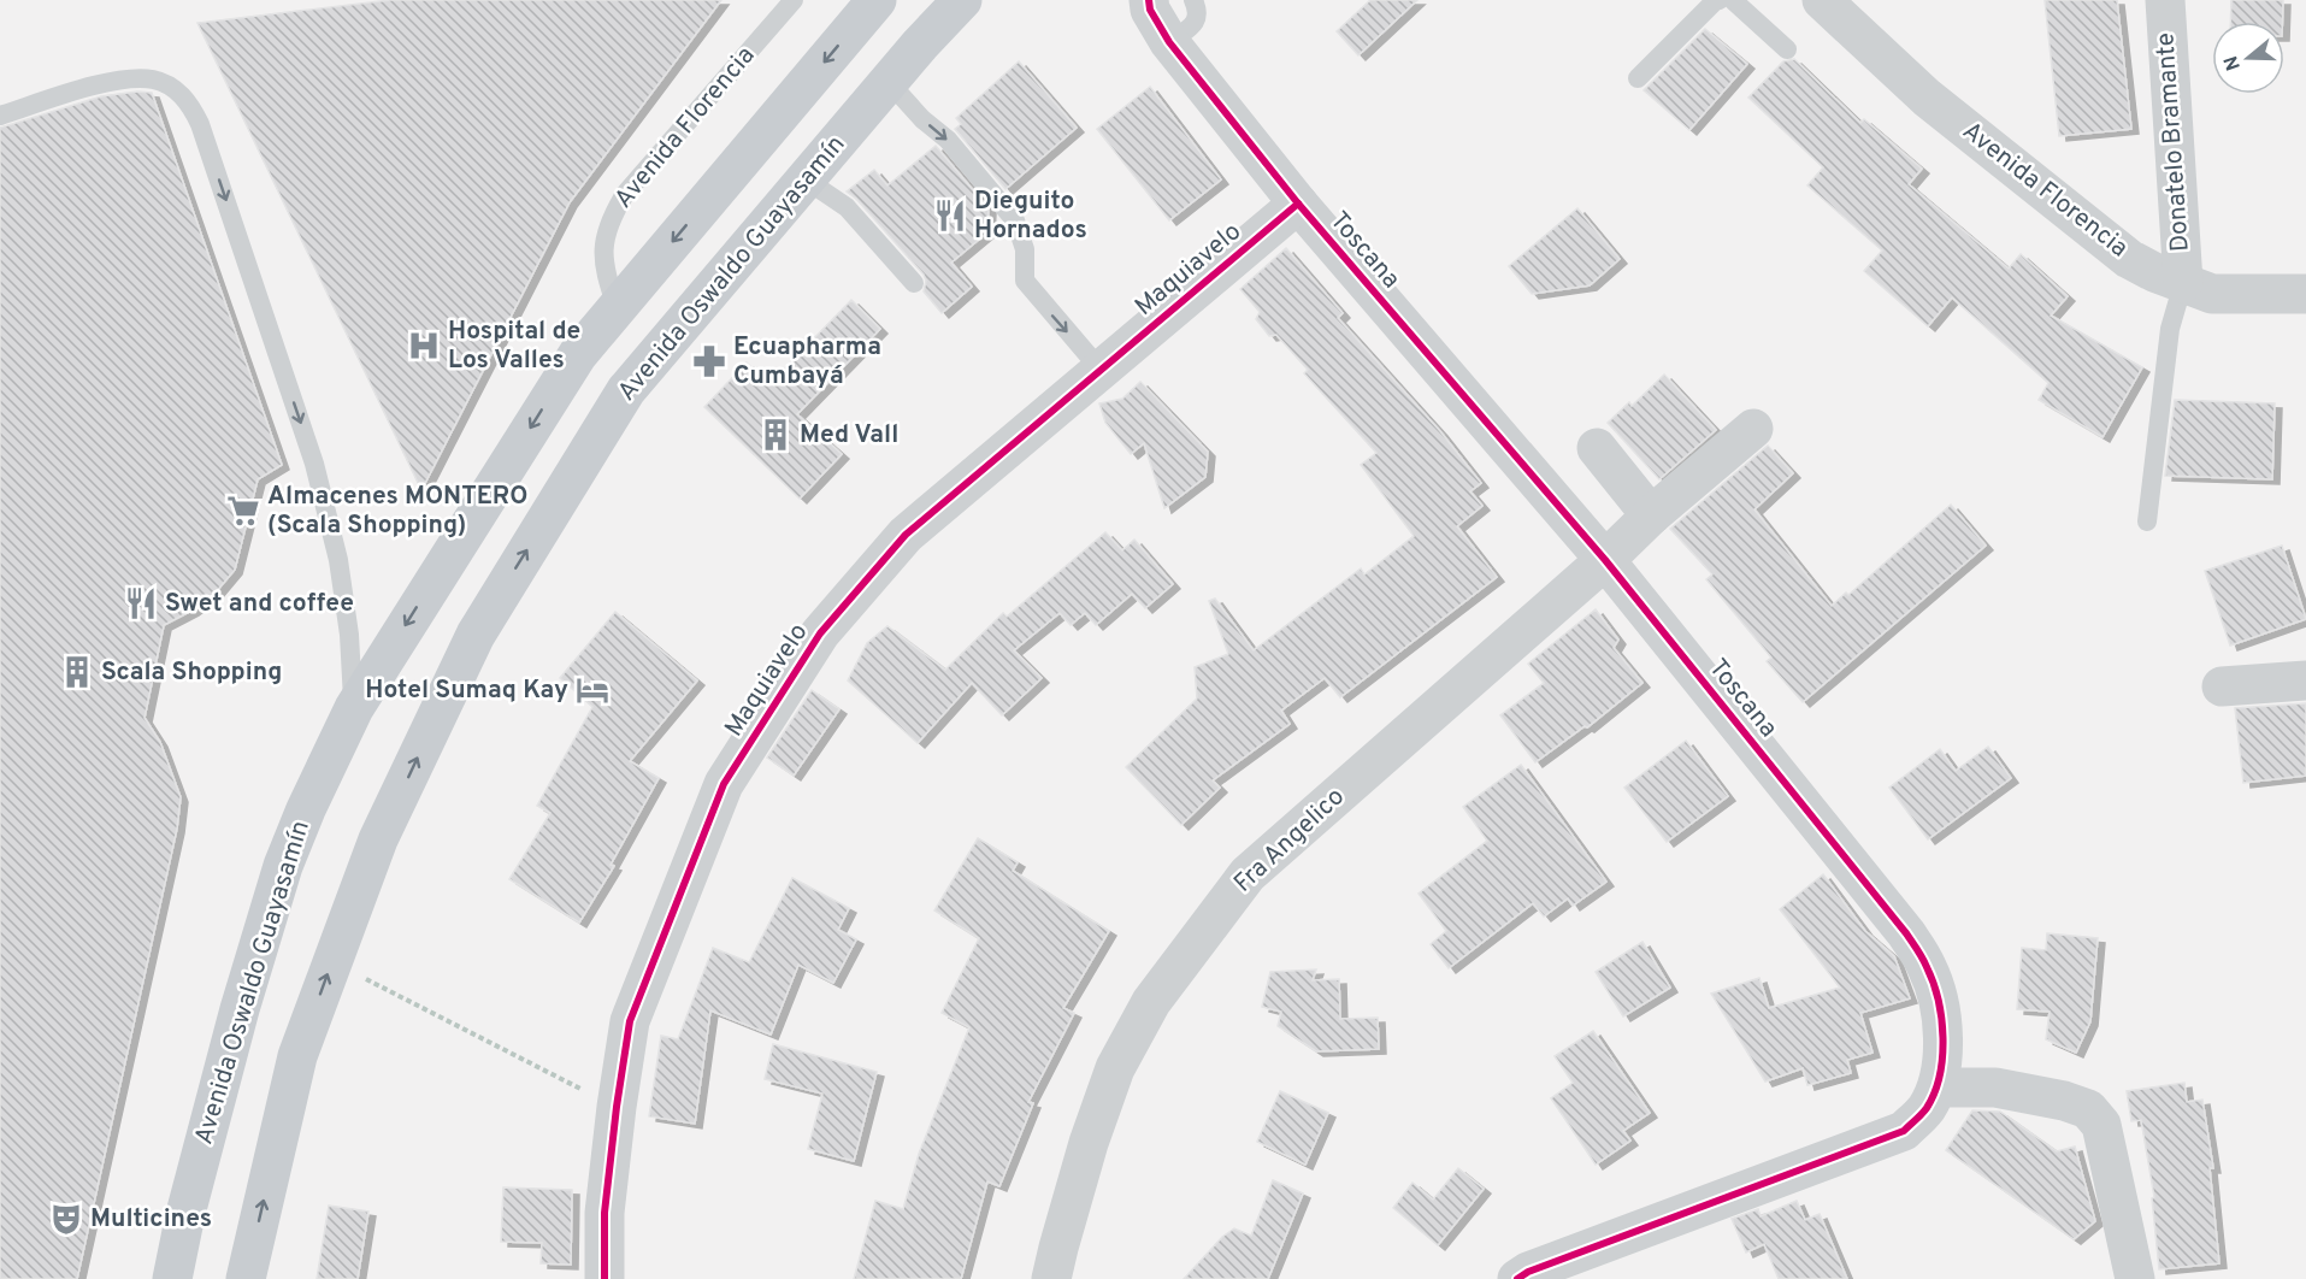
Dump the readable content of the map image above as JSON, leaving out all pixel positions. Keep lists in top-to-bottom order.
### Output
{
  "streets": {
    "main road": ["Avenida Oswaldo Guayasamín"],
    "street": [
      "Avenida Florencia",
      "Donatelo Bramante",
      "Toscana",
      "Maquiavelo",
      "Fra Angelico"
    ]
  },
  "crossings": [
    ["Avenida Florencia", "Donatelo Bramante"],
    ["Avenida Florencia", "Avenida Oswaldo Guayasamín"],
    ["Toscana", "Maquiavelo"],
    ["Toscana", "Fra Angelico"]
  ],
  "places": {
    "restaurant": ["Dieguito Hornados", "Swet and coffee"],
    "hospital": ["Hospital de Los Valles"],
    "pharmacy": ["Ecuapharma Cumbayá"],
    "building": ["Med Vall", "Scala Shopping"],
    "supermarket": ["Almacenes MONTERO (Scala Shopping)"],
    "hotel": ["Hotel Sumaq Kay"],
    "theatre": ["Multicines"]
  },
  "north": "left"
}
